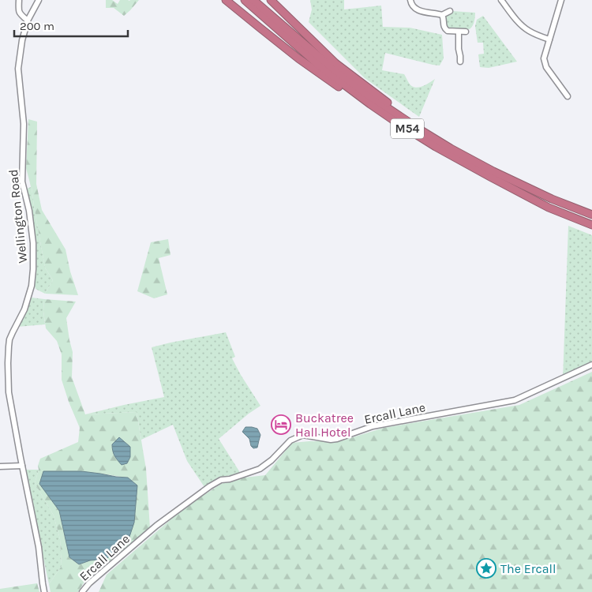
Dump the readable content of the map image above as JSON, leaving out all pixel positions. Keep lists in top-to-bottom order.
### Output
{
  "streets": {
    "highway": ["M54"],
    "street": ["Wellington Road", "Ercall Lane"]
  },
  "places": {
    "hotel": ["Buckatree Hall Hotel"],
    "place": ["The Ercall"]
  },
  "scale_bar": "200 m"
}
